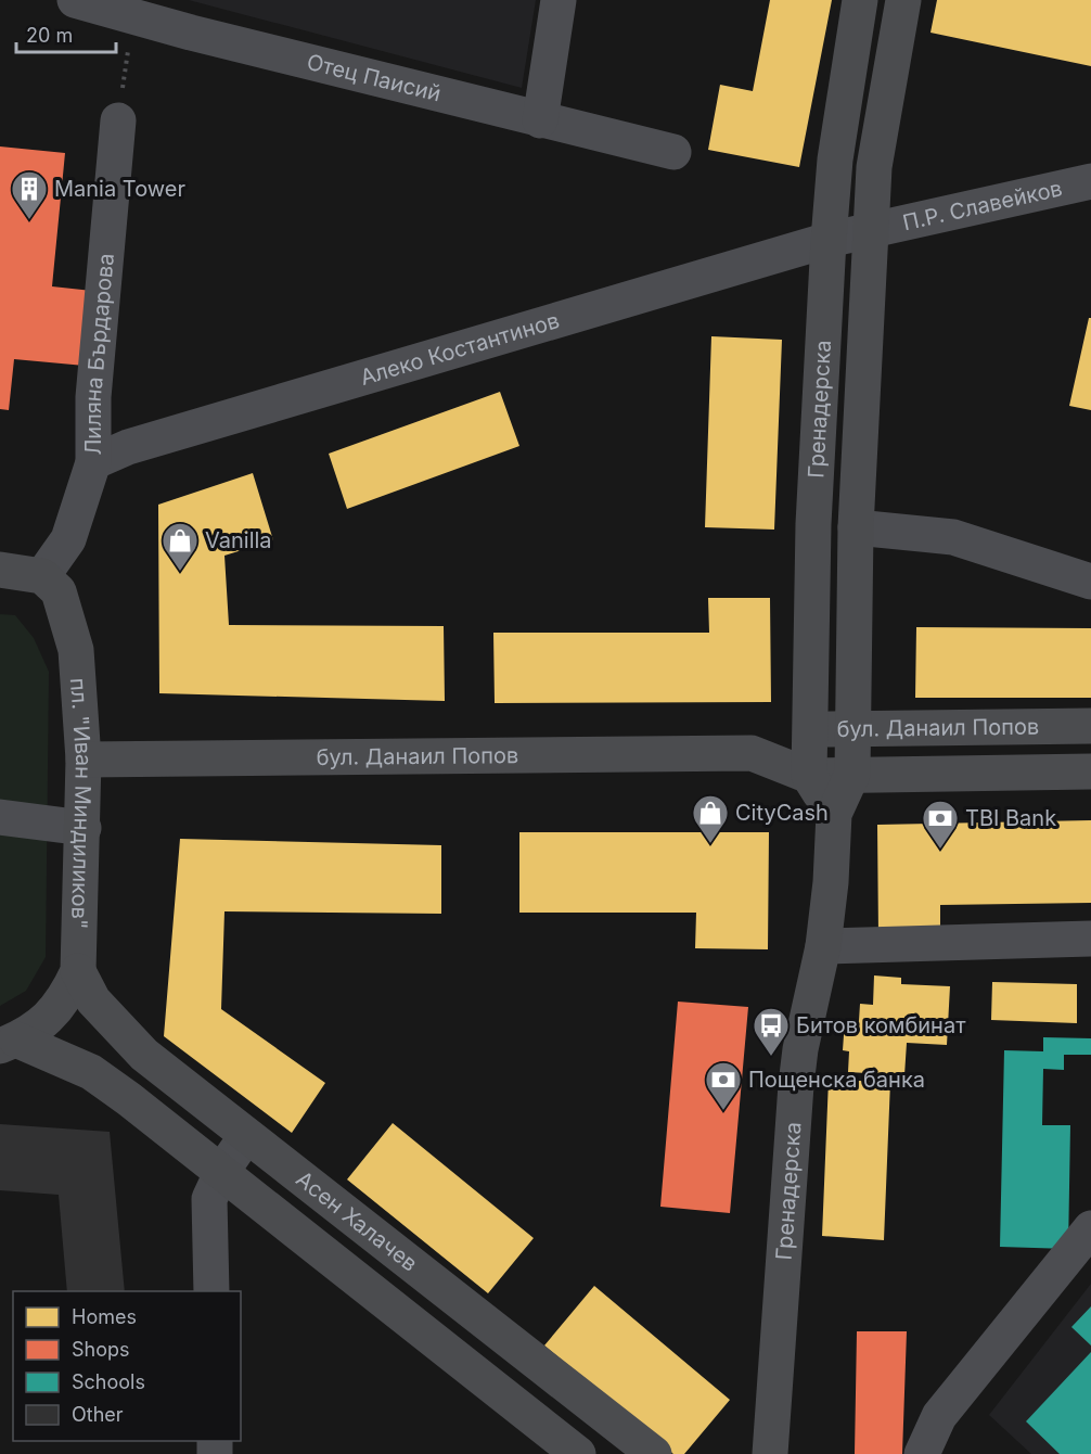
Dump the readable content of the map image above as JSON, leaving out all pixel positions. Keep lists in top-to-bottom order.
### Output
{
  "streets": {
    "street": [
      "Отец Паисий",
      "П.Р. Славейков",
      "Алеко Костантинов",
      "Лиляна Бърдарова",
      "Гренадерска",
      "бул. Данаил Попов",
      "пл. \"Иван Миндиликов\"",
      "Асен Халачев"
    ]
  },
  "crossings": [
    ["П.Р. Славейков", "Алеко Костантинов"],
    ["П.Р. Славейков", "Гренадерска"],
    ["Алеко Костантинов", "Лиляна Бърдарова"],
    ["Алеко Костантинов", "Гренадерска"],
    ["Лиляна Бърдарова", "пл. \"Иван Миндиликов\""],
    ["Гренадерска", "бул. Данаил Попов"],
    ["бул. Данаил Попов", "пл. \"Иван Миндиликов\""],
    ["пл. \"Иван Миндиликов\"", "Асен Халачев"]
  ],
  "places": {
    "building": ["Mania Tower"],
    "shop": ["Vanilla", "CityCash"],
    "bank": ["TBI Bank", "Пощенска банка"],
    "bus stop": ["Битов комбинат"]
  },
  "legend": [
    "Homes",
    "Shops",
    "Schools",
    "Other"
  ],
  "scale_bar": "20 m"
}
